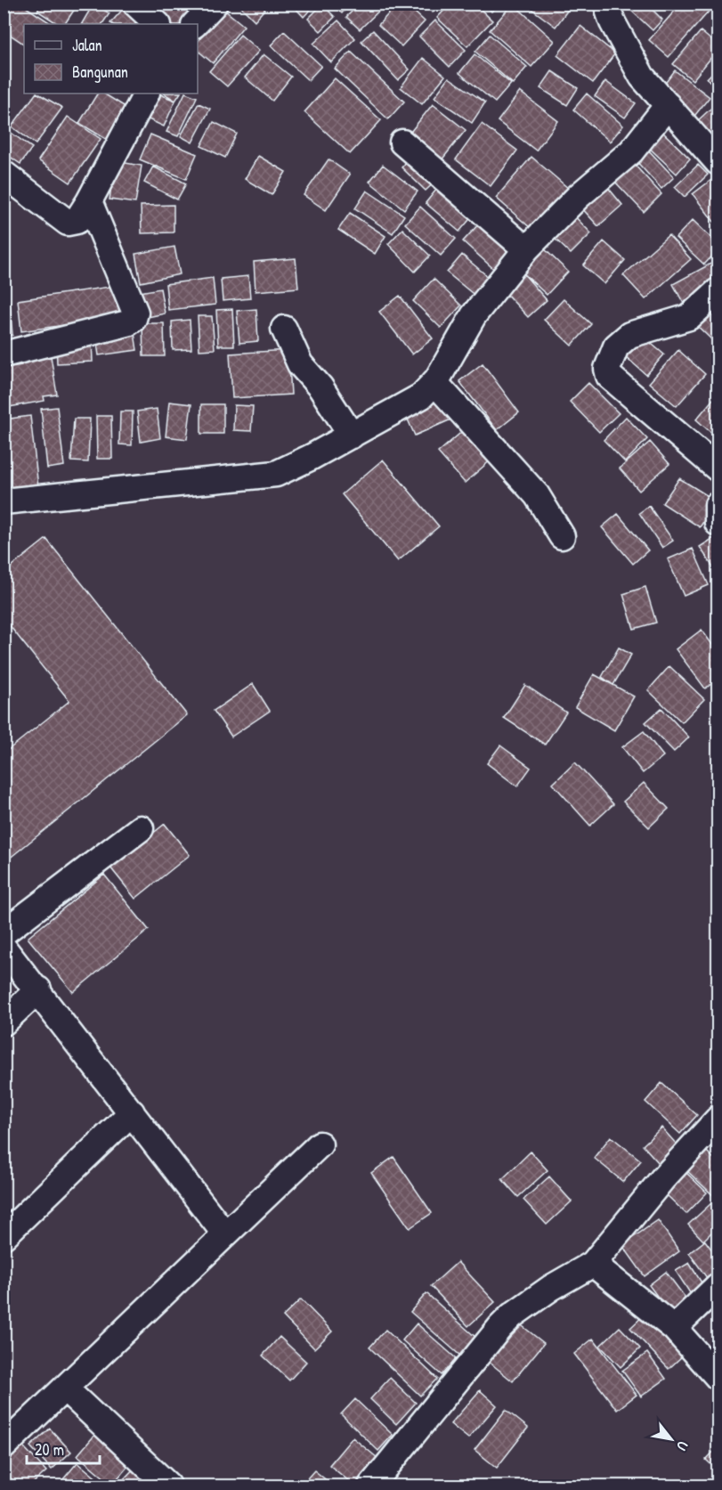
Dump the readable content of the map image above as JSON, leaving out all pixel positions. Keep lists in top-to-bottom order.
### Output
{
  "legend": ["Jalan", "Bangunan"],
  "scale_bar": "20 m",
  "north": "bottom right"
}
